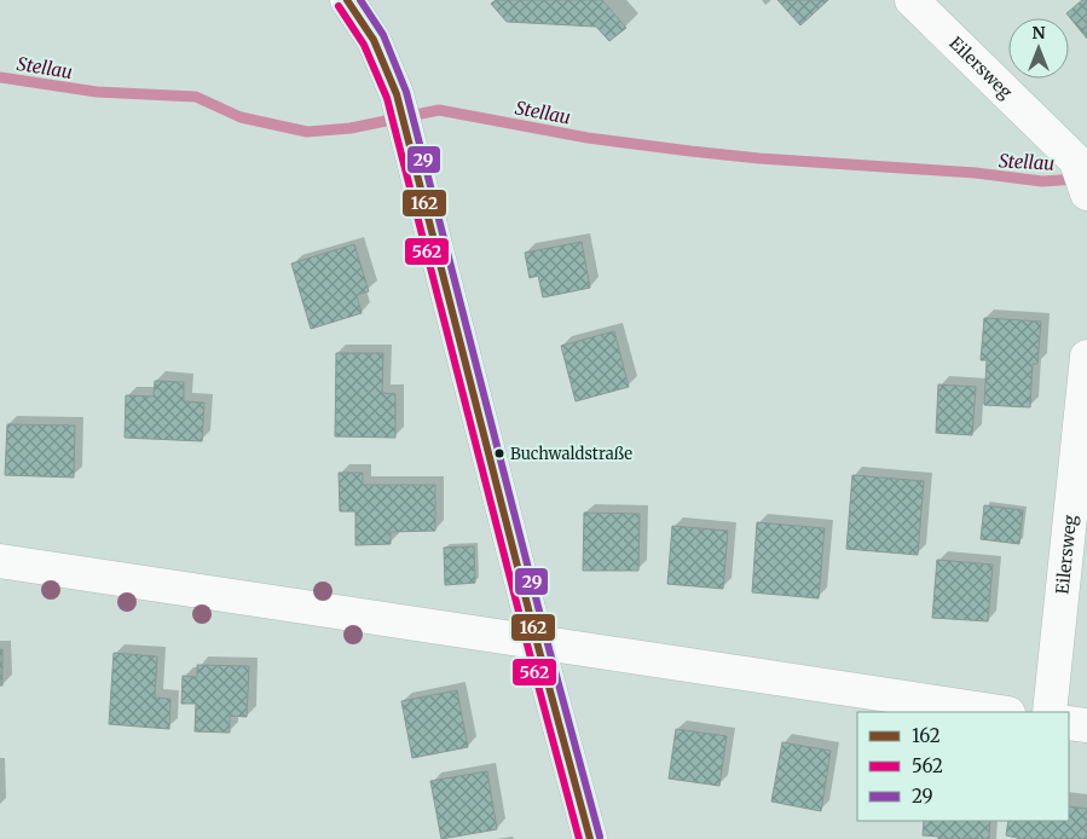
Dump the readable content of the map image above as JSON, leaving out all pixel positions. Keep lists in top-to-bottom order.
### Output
{
  "streets": {
    "street": ["Eilersweg"]
  },
  "water": ["Stellau"],
  "places": ["Buchwaldstraße"],
  "lines": ["transit line 162", "transit line 29", "transit line 562"],
  "legend": ["162", "562", "29"],
  "north": "top"
}
